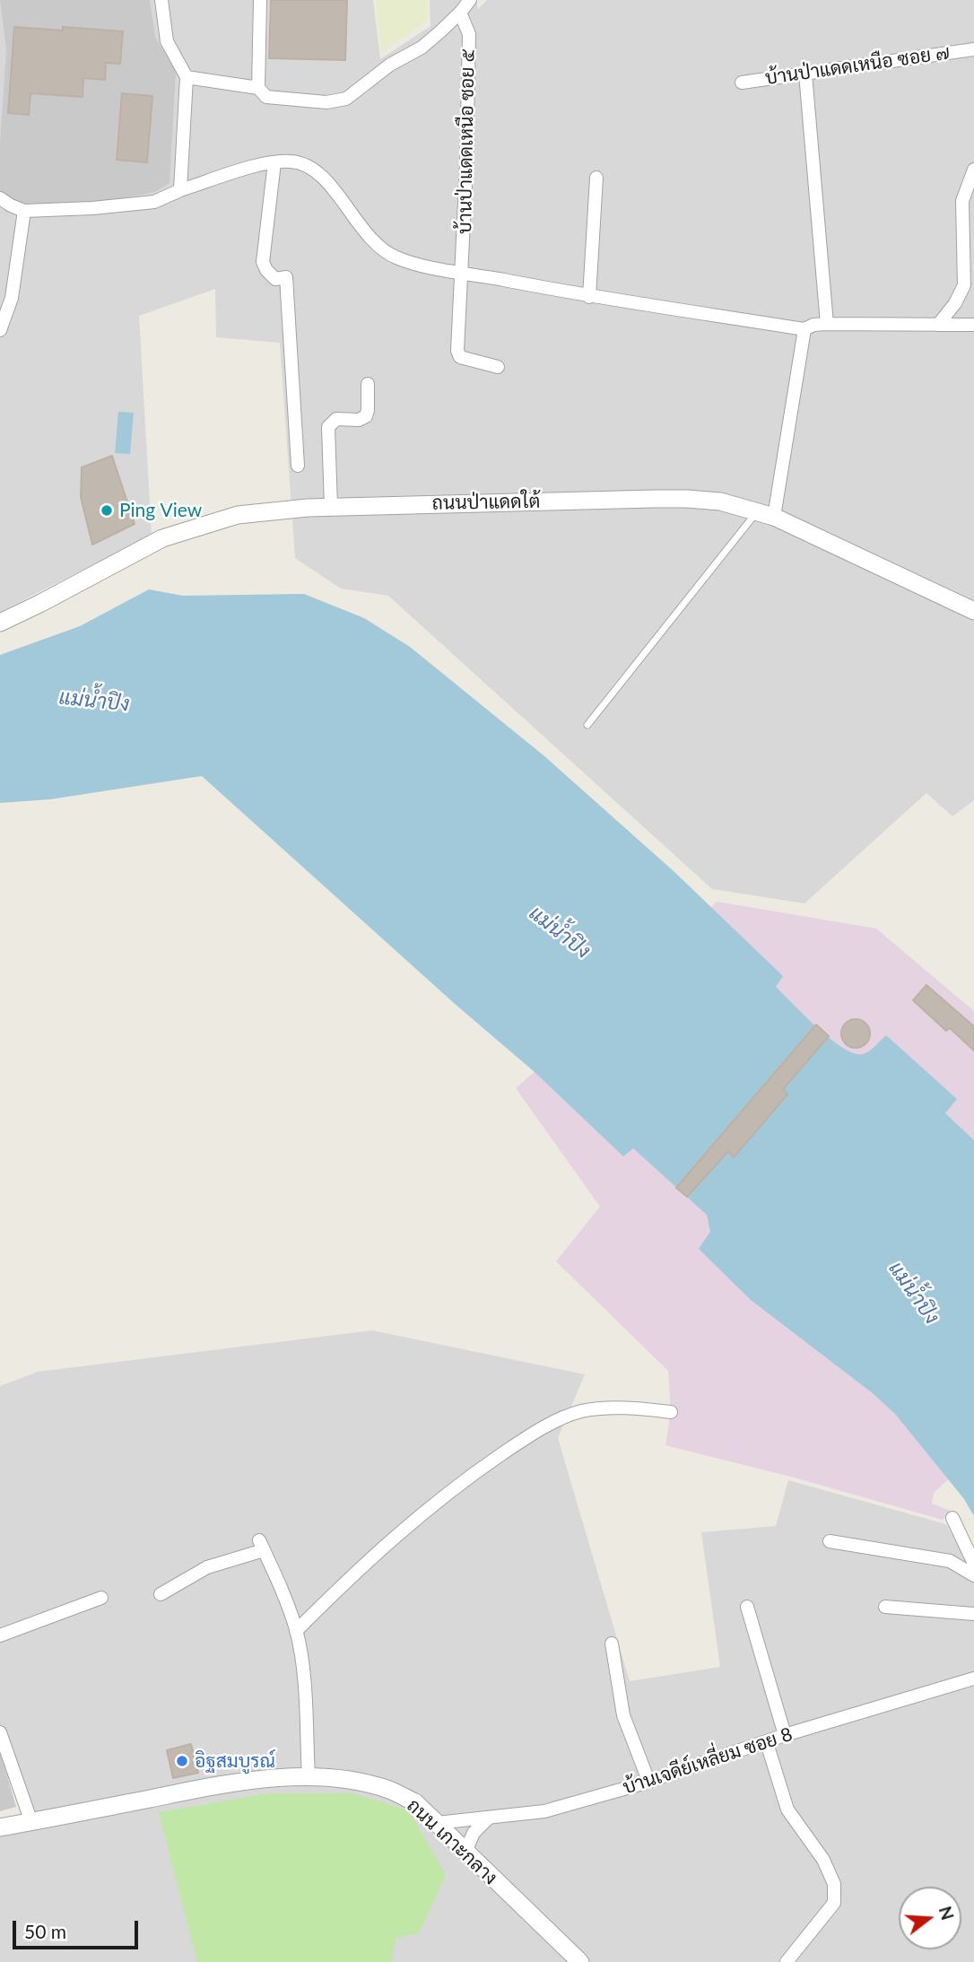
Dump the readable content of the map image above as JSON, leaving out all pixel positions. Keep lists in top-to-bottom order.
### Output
{
  "streets": {
    "street": [
      "บ้านป่าแดดเหนือ ซอย ๗",
      "บ้านป่าแดดเหนือ ซอย ๕",
      "ถนนป่าแดดใต้",
      "บ้านเจดีย์เหลี่ยม ซอย 8",
      "ถนน เกาะกลาง"
    ]
  },
  "crossings": [
    ["บ้านเจดีย์เหลี่ยม ซอย 8", "ถนน เกาะกลาง"]
  ],
  "water": ["แม่น้ำปิง"],
  "places": ["Ping View", "อิฐสมบูรณ์"],
  "scale_bar": "50 m",
  "north": "right"
}
